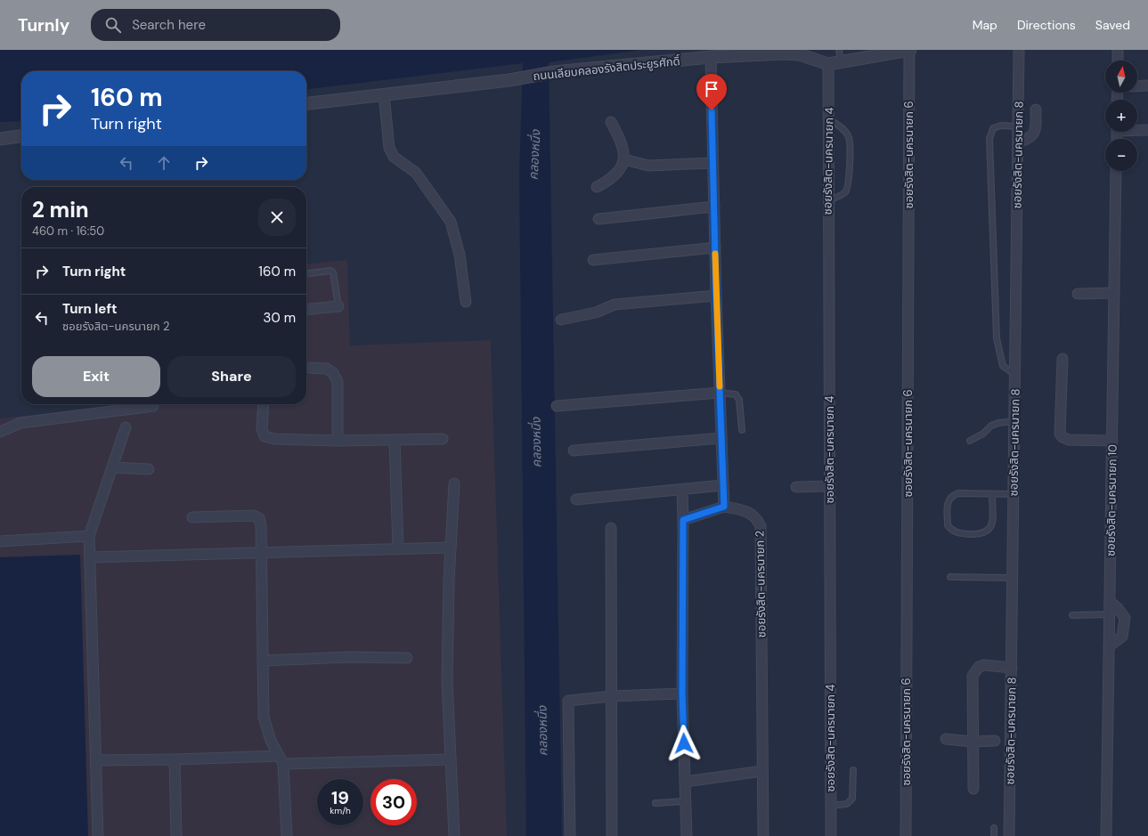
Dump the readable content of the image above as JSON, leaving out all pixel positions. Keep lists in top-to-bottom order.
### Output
{
  "streets": {
    "street": [
      "ถนนเลียบคลองรังสิตประยูรศักดิ์",
      "ซอยรังสิต-นครนายก 6",
      "ซอยรังสิต-นครนายก 8",
      "ซอยรังสิต-นครนายก 4",
      "ซอยรังสิต-นครนายก 10",
      "ซอยรังสิต-นครนายก 2"
    ]
  },
  "crossings": [
    ["ถนนเลียบคลองรังสิตประยูรศักดิ์", "ซอยรังสิต-นครนายก 6"],
    ["ถนนเลียบคลองรังสิตประยูรศักดิ์", "ซอยรังสิต-นครนายก 4"]
  ],
  "water": ["คลองหนึ่ง"],
  "north": "top",
  "page": {
    "header": "Turnly",
    "search": "Search here",
    "nav": ["Map", "Directions", "Saved"],
    "map_buttons": ["+", "−"],
    "turn": ["160 m", "Turn right"],
    "heading": ["2 min", "460 m · 16:50"],
    "list": [
      {
        "name": "Turn right",
        "value": "160 m"
      },
      {
        "name": "Turn left",
        "note": "ซอยรังสิต-นครนายก 2",
        "value": "30 m"
      }
    ],
    "buttons": ["Exit", "Share"],
    "speed": "19 km/h",
    "limit": "30"
  }
}
